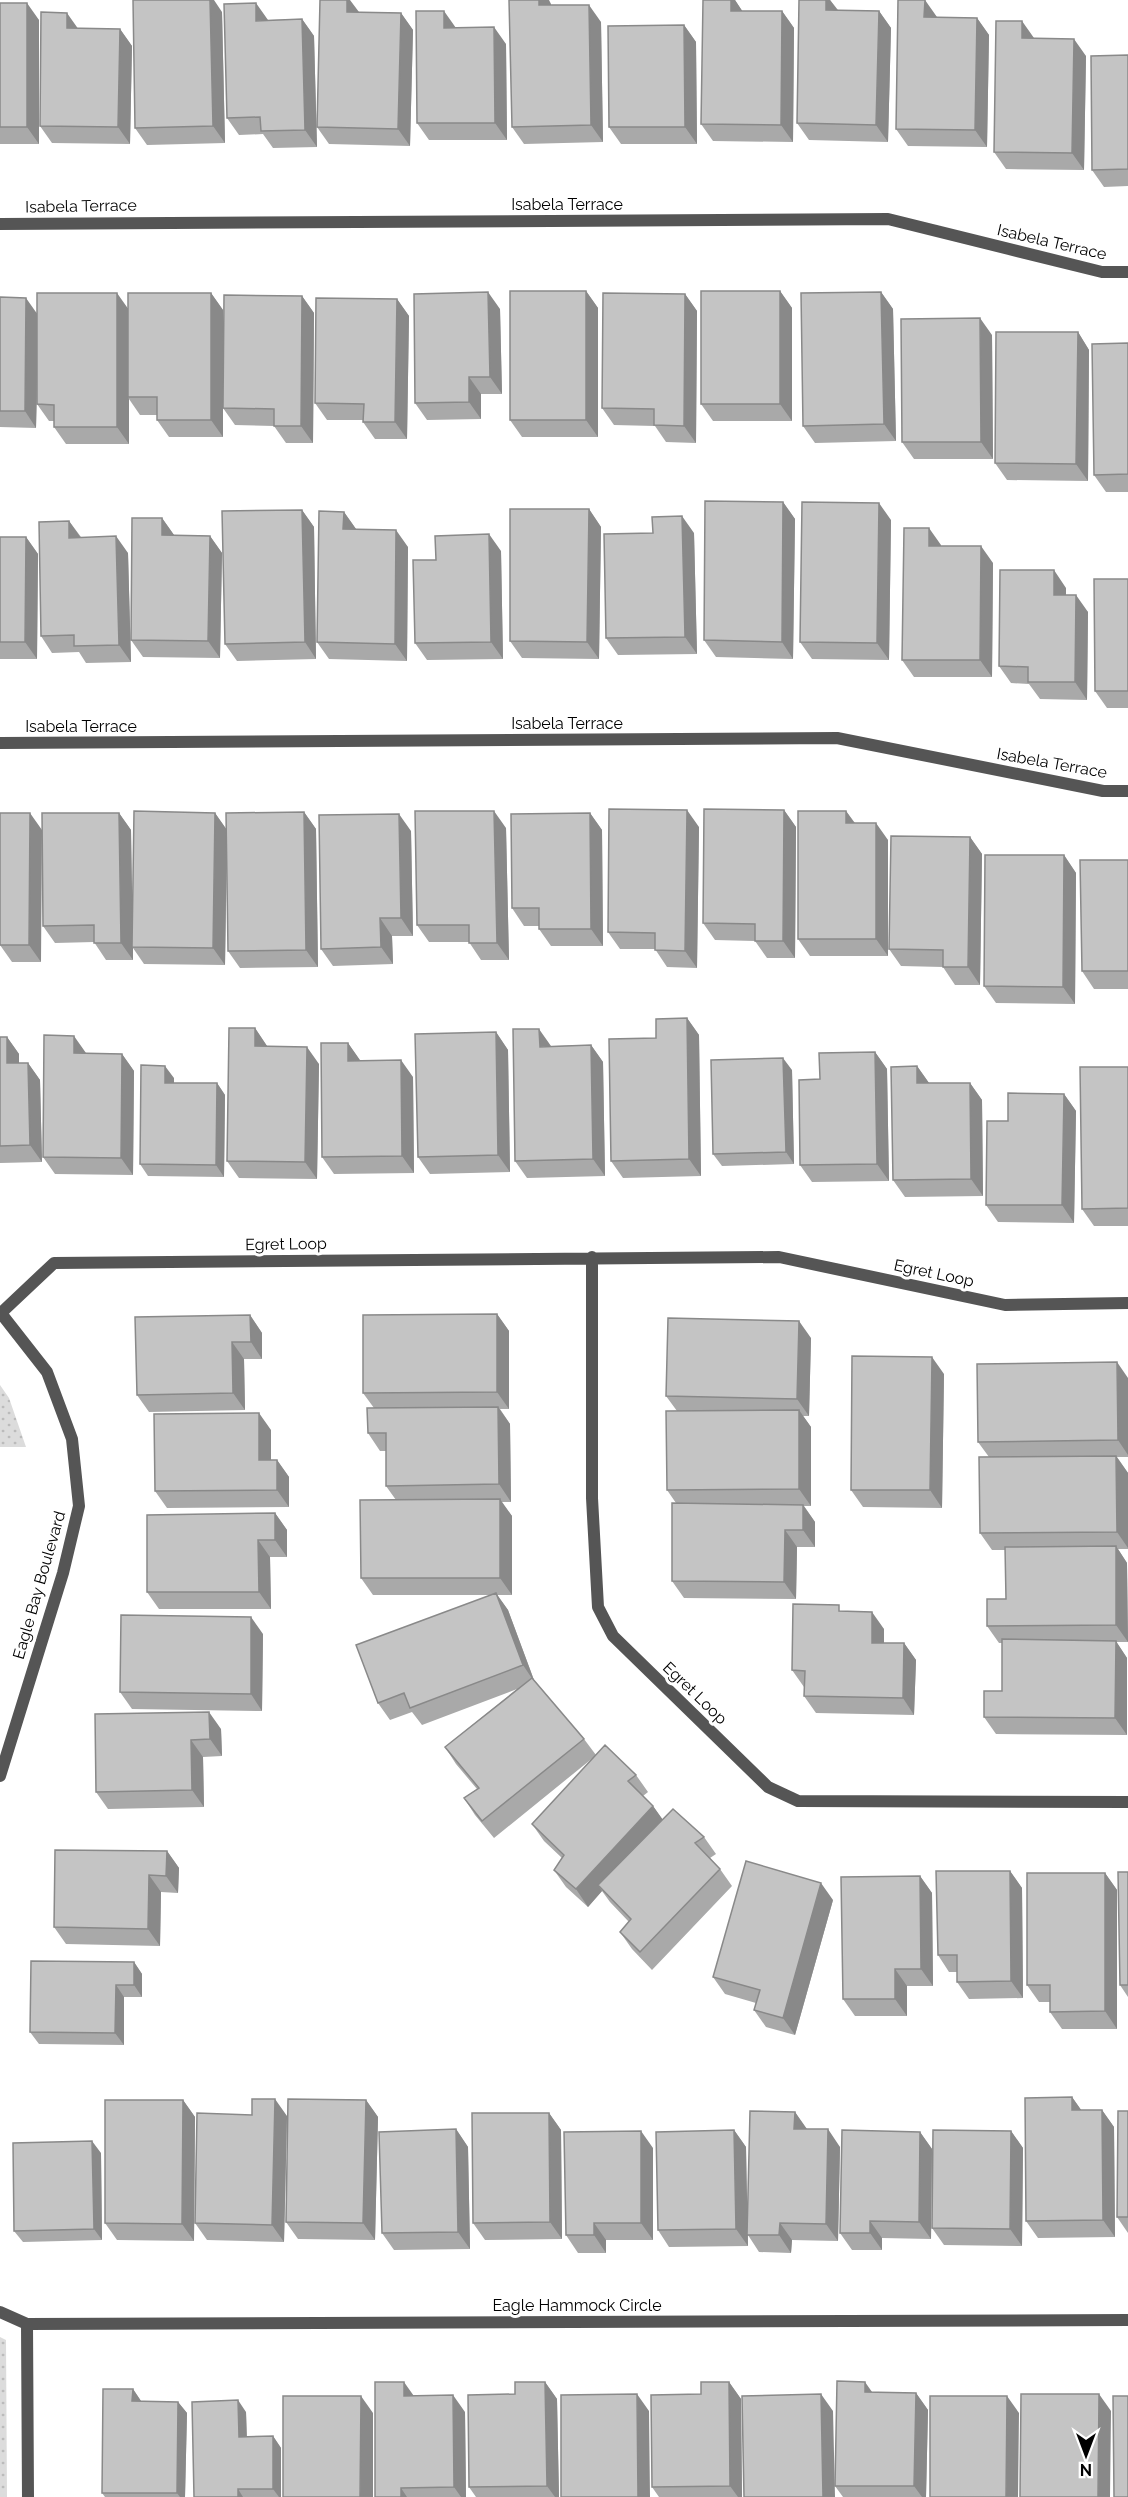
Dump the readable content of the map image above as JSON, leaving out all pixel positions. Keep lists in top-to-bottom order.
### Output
{
  "streets": {
    "street": [
      "Isabela Terrace",
      "Egret Loop",
      "Eagle Bay Boulevard",
      "Eagle Hammock Circle"
    ]
  },
  "crossings": [
    ["Egret Loop", "Eagle Bay Boulevard"]
  ],
  "north": "bottom"
}
